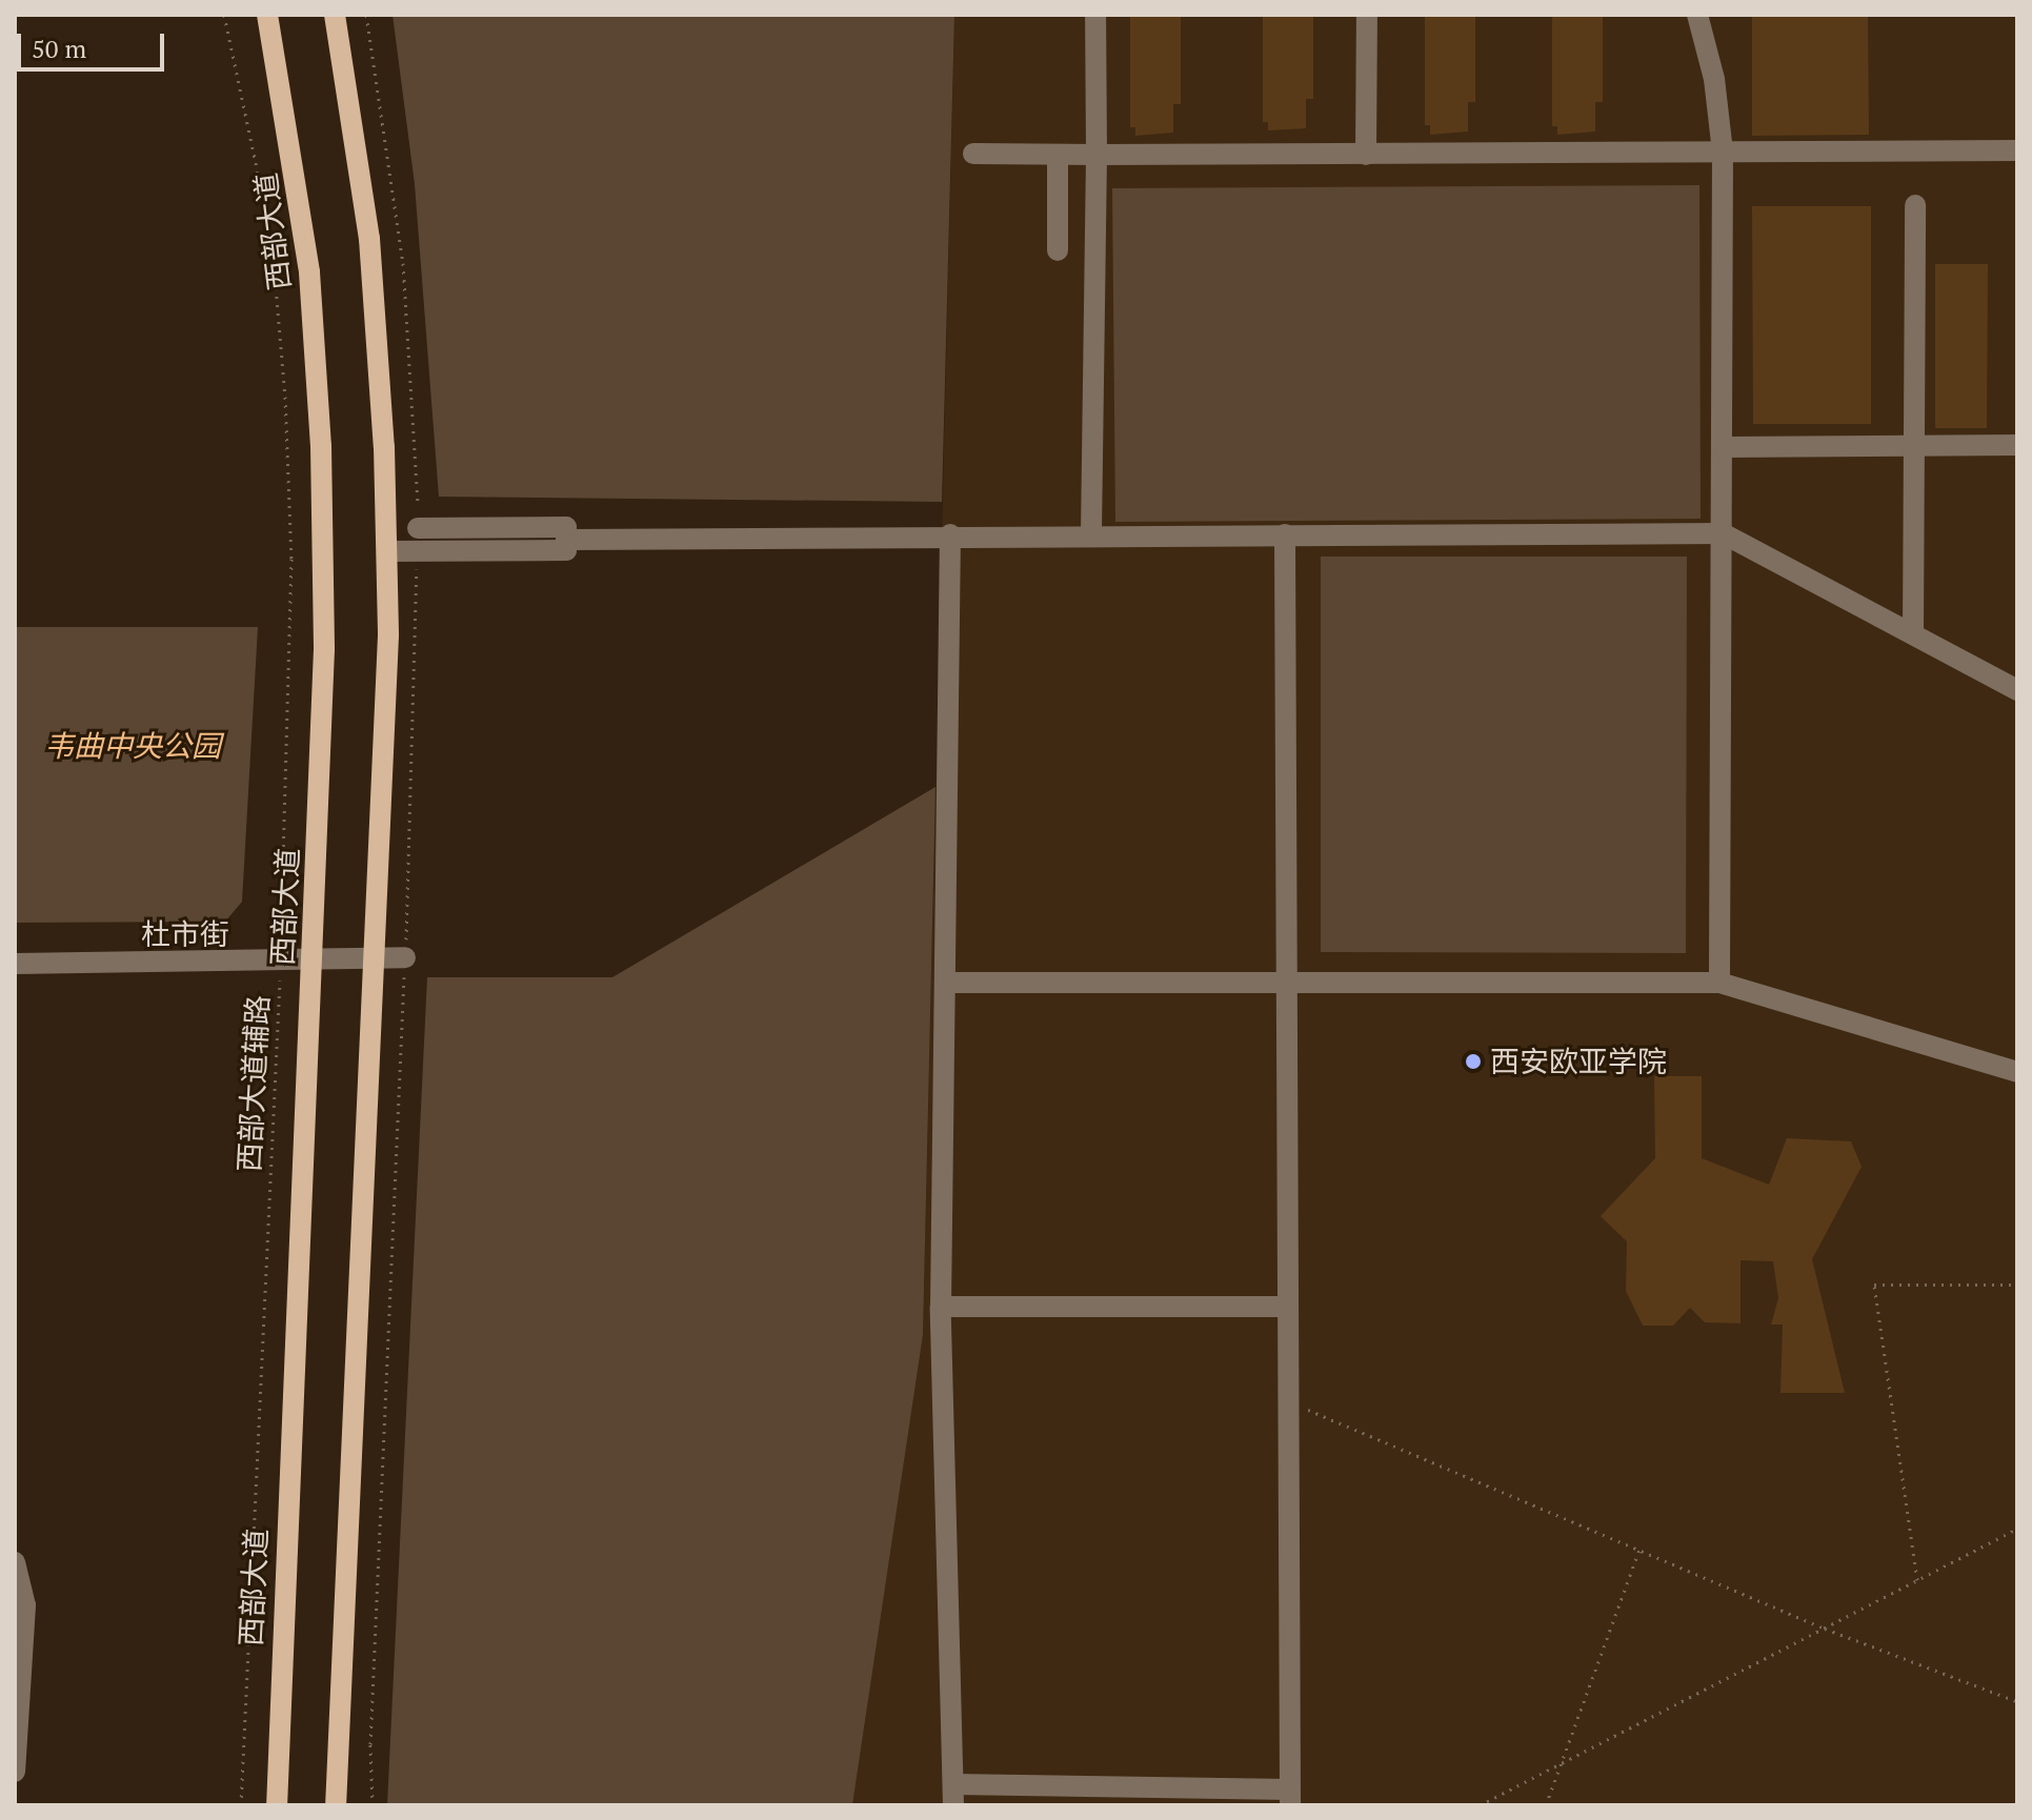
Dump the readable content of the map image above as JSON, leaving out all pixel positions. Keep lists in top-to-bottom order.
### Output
{
  "streets": {
    "main road": ["西部大道"],
    "street": ["杜市街"],
    "path": ["西部大道辅路"]
  },
  "crossings": [
    ["西部大道", "杜市街"],
    ["杜市街", "西部大道辅路"]
  ],
  "parks": ["韦曲中央公园"],
  "places": ["西安欧亚学院"],
  "scale_bar": "50 m"
}
